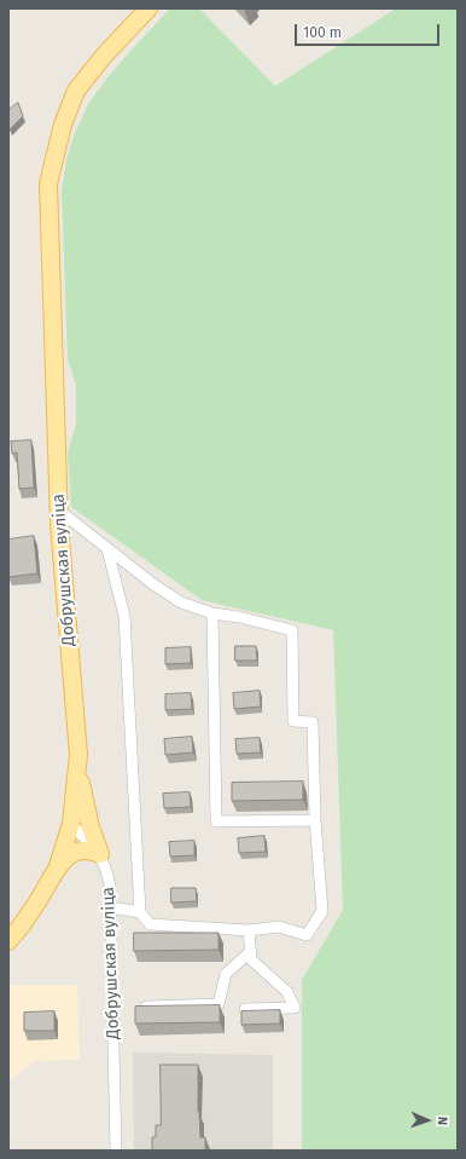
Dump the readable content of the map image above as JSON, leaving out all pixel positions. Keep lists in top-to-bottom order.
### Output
{
  "streets": {
    "main road": ["Добрушская вуліца"]
  },
  "scale_bar": "100 m",
  "north": "right"
}
